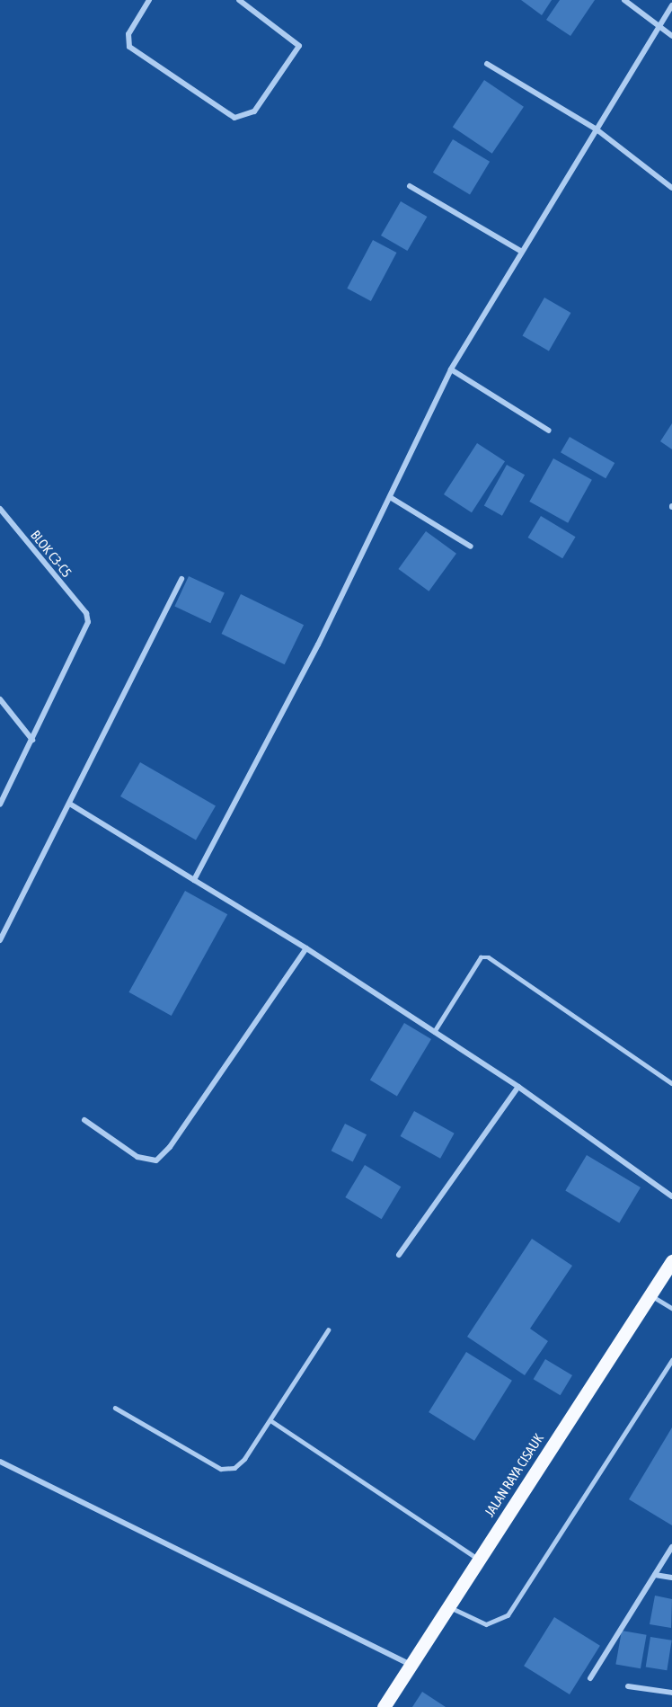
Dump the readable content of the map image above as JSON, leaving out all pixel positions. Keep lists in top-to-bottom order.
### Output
{
  "streets": {
    "main road": ["JALAN RAYA CISAUK"],
    "street": ["BLOK C3-C5"]
  }
}
